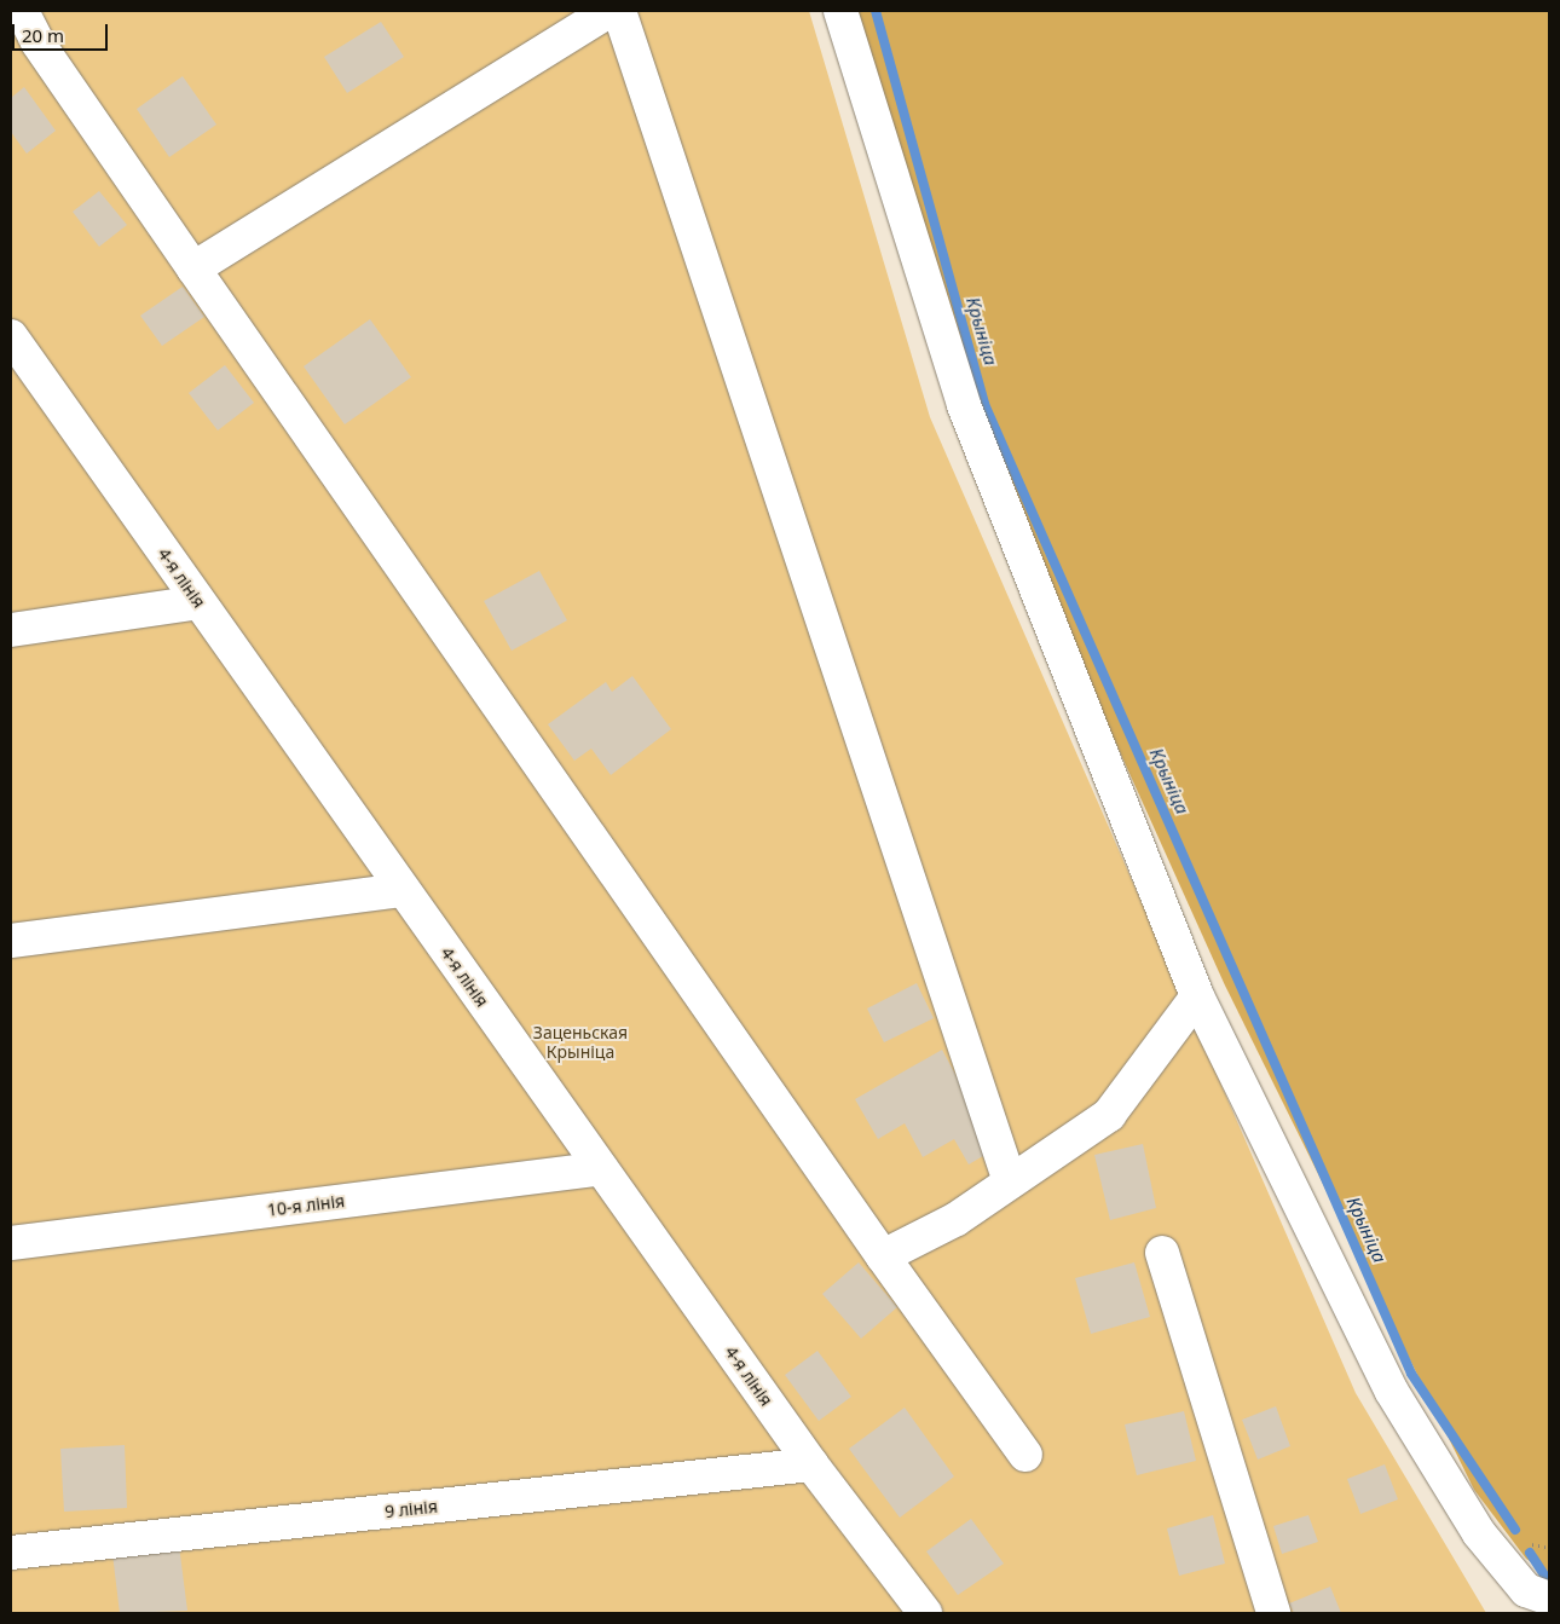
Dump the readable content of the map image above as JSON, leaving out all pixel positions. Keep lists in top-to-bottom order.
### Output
{
  "streets": {
    "street": ["4-я лінія", "10-я лінія", "9 лінія"]
  },
  "crossings": [
    ["4-я лінія", "10-я лінія"],
    ["4-я лінія", "9 лінія"]
  ],
  "water": ["Крыніца"],
  "parks": ["Заценьская Крыніца"],
  "scale_bar": "20 m"
}
